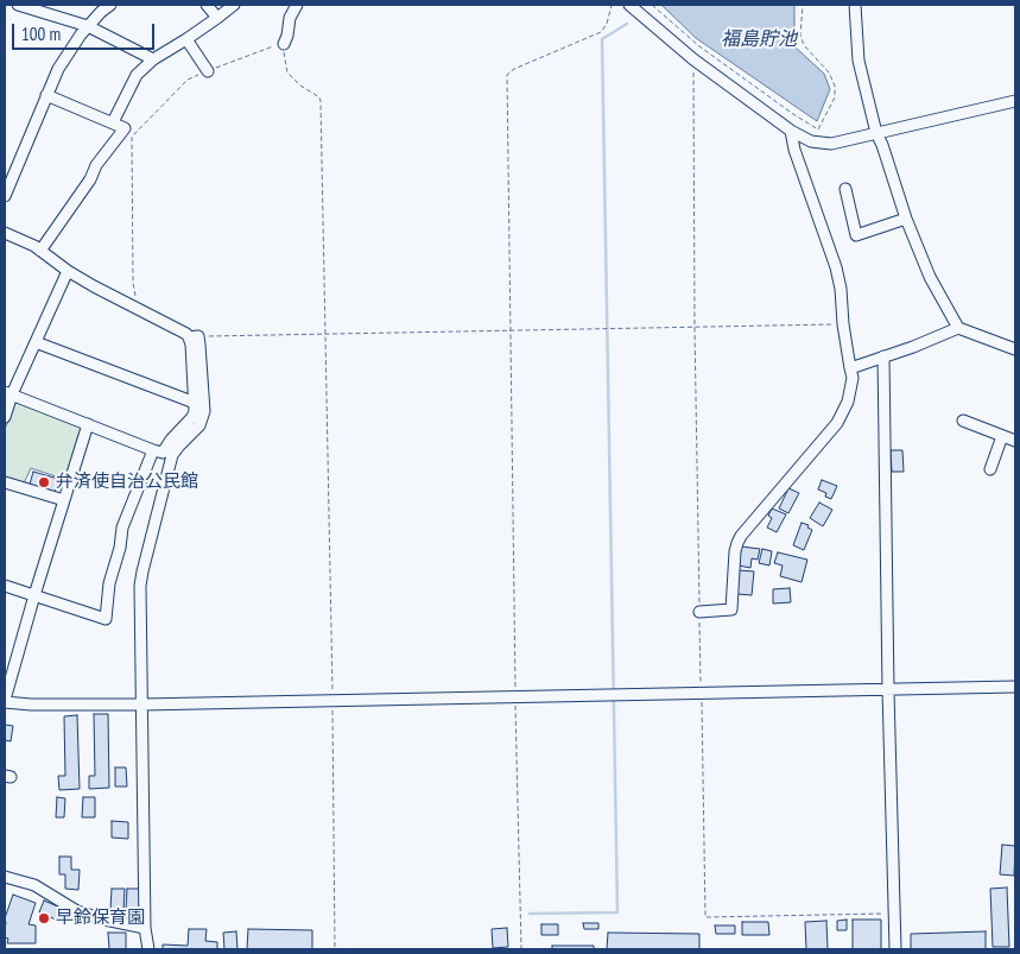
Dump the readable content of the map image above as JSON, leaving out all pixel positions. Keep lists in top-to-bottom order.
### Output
{
  "water": ["福島貯池"],
  "places": ["弁済使自治公民館", "早鈴保育園"],
  "scale_bar": "100 m"
}
